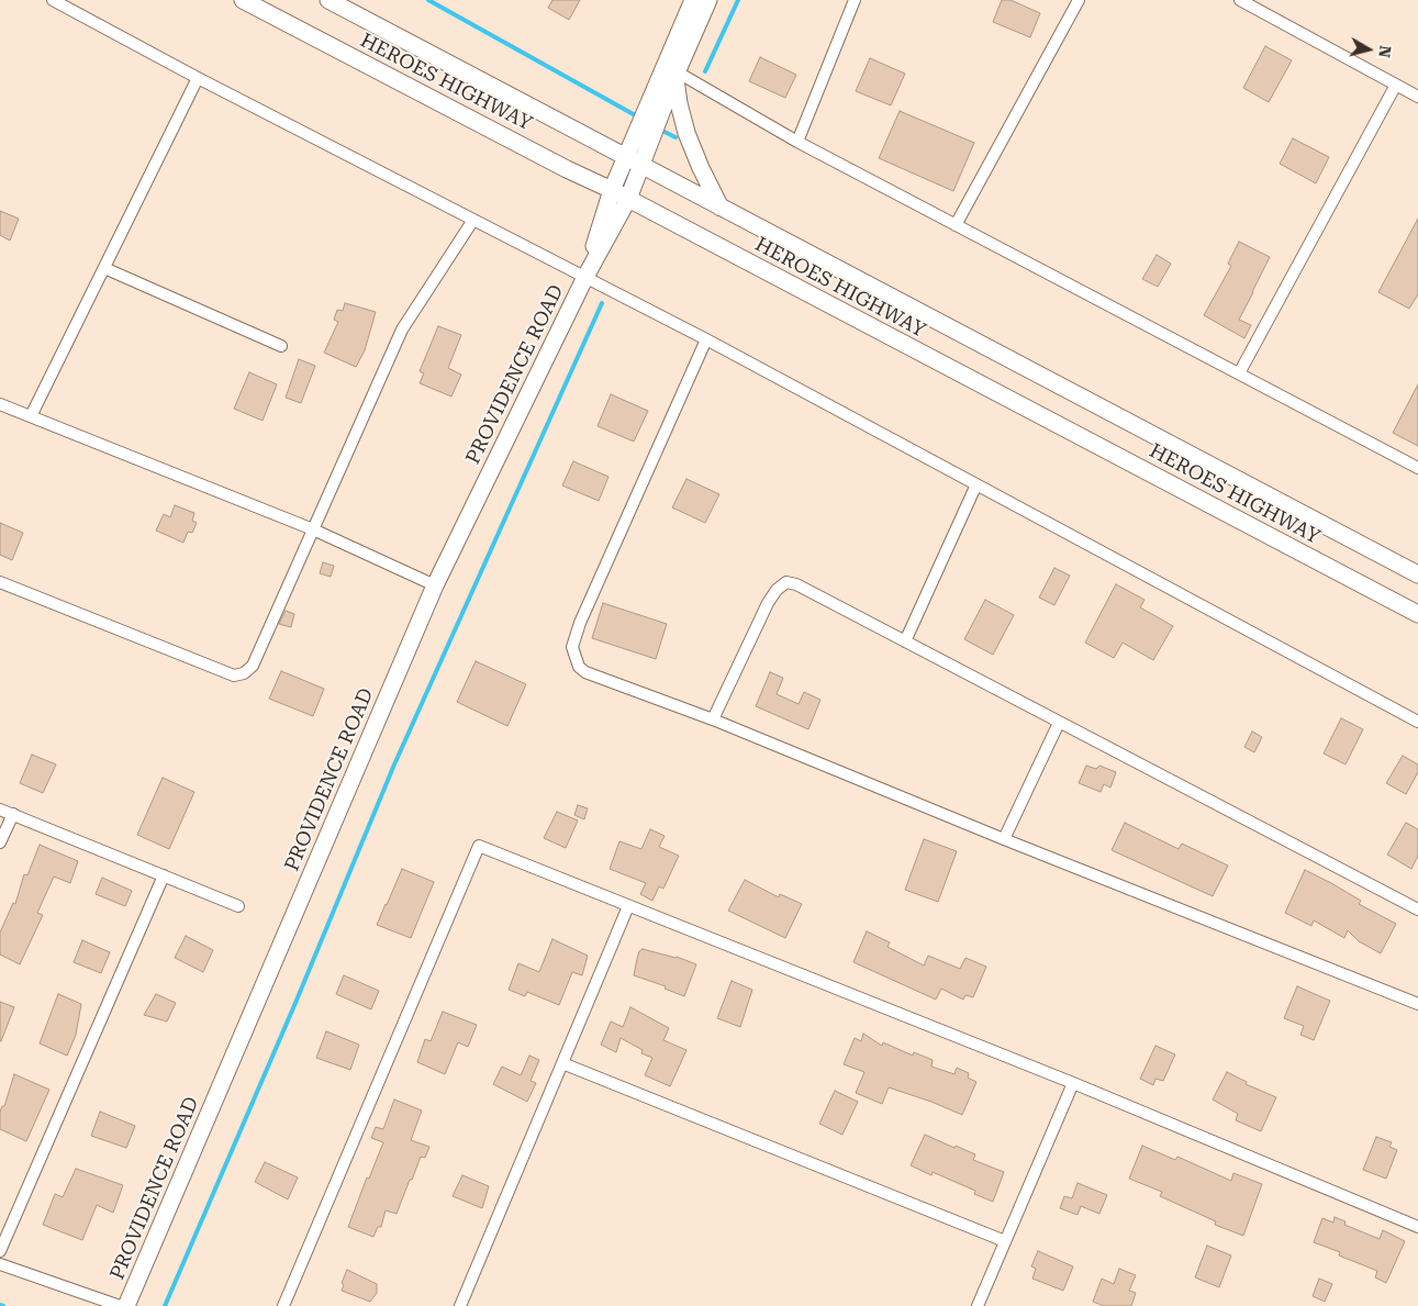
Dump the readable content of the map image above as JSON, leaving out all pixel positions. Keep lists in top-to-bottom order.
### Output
{
  "streets": {
    "main road": ["HEROES HIGHWAY", "PROVIDENCE ROAD"]
  },
  "crossings": [
    ["HEROES HIGHWAY", "PROVIDENCE ROAD"]
  ],
  "north": "right"
}
